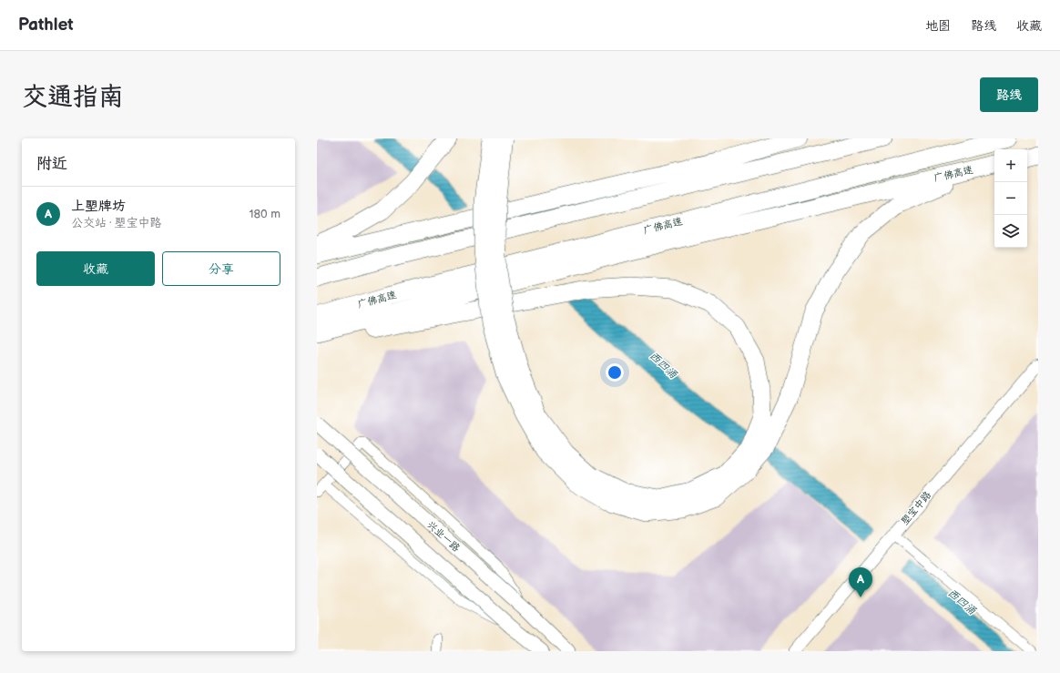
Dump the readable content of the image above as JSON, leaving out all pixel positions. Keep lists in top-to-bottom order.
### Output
{
  "streets": {
    "highway": ["广佛高速"],
    "main road": ["兴业一路"],
    "street": ["塱宝中路"]
  },
  "water": ["西四涌"],
  "page": {
    "header": "Pathlet",
    "nav": ["地图", "路线", "收藏"],
    "buttons": [
      "路线",
      ["收藏", "分享"]
    ],
    "title": "交通指南",
    "heading": "附近",
    "map_buttons": ["+", "−"],
    "list": [
      {
        "mark": "A",
        "name": "上塱牌坊",
        "note": "公交站 · 塱宝中路",
        "value": "180 m"
      }
    ],
    "pins": "A"
  }
}
